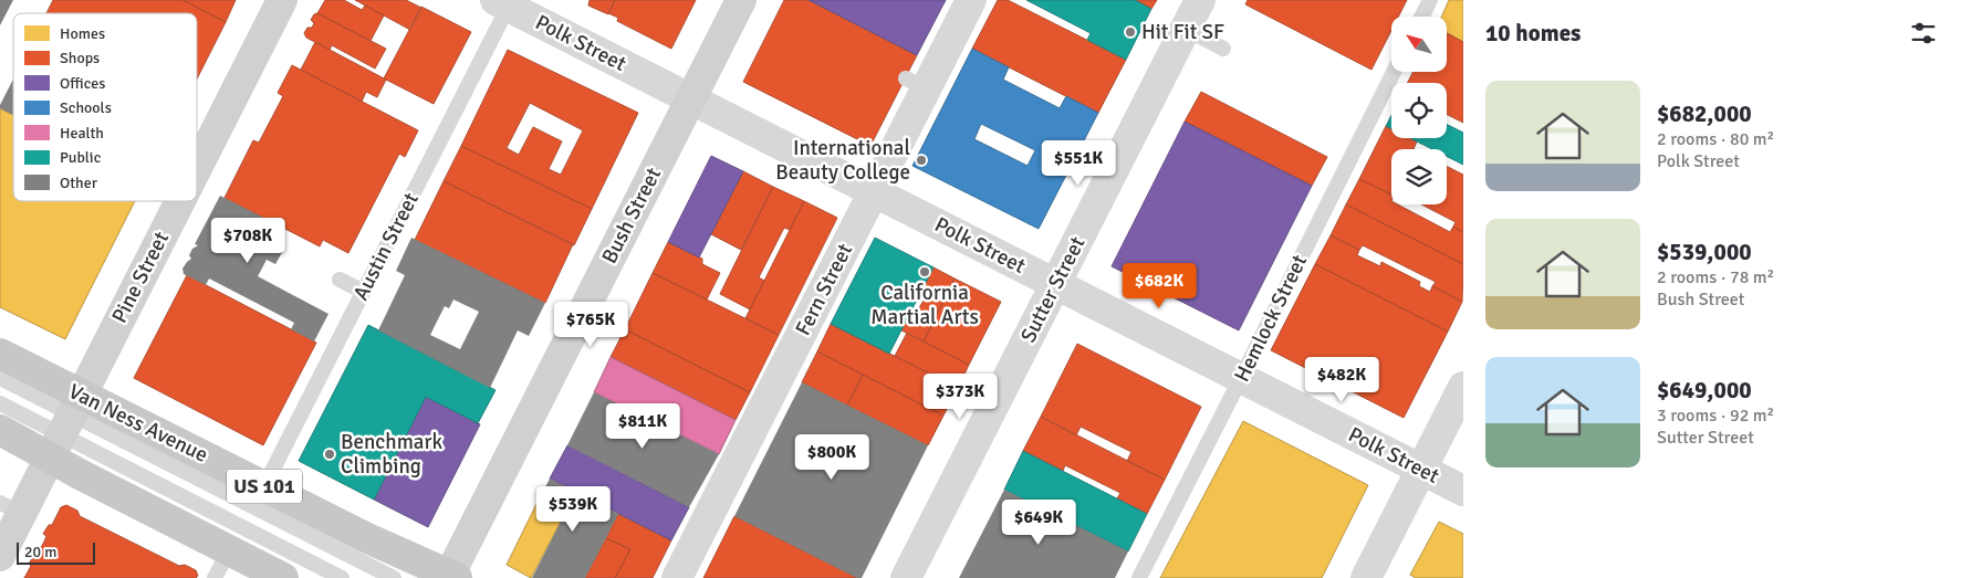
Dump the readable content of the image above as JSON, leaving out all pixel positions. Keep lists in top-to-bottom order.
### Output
{
  "streets": {
    "highway": ["Van Ness Avenue", "US 101"],
    "main road": ["Bush Street", "Pine Street"],
    "street": ["Polk Street", "Fern Street", "Sutter Street"],
    "lane": ["Austin Street", "Hemlock Street"]
  },
  "crossings": [
    ["Polk Street", "Bush Street"],
    ["Polk Street", "Austin Street"],
    ["Polk Street", "Fern Street"],
    ["Polk Street", "Sutter Street"],
    ["Polk Street", "Hemlock Street"],
    ["Bush Street", "Van Ness Avenue"],
    ["Austin Street", "Van Ness Avenue"],
    ["Pine Street", "Van Ness Avenue"]
  ],
  "places": [
    "Hit Fit SF",
    "International Beauty College",
    "California Martial Arts",
    "Benchmark Climbing"
  ],
  "legend": [
    "Homes",
    "Shops",
    "Offices",
    "Schools",
    "Health",
    "Public",
    "Other"
  ],
  "scale_bar": "20 m",
  "north": "top left",
  "page": {
    "heading": "10 homes",
    "list": [
      {
        "name": "$682,000",
        "note": "2 rooms · 80 m² · Polk Street"
      },
      {
        "name": "$539,000",
        "note": "2 rooms · 78 m² · Bush Street"
      },
      {
        "name": "$649,000",
        "note": "3 rooms · 92 m² · Sutter Street"
      }
    ],
    "price": [
      "$551K",
      "$708K",
      "$682K",
      "$765K",
      "$482K",
      "$373K",
      "$811K",
      "$800K",
      "$539K",
      "$649K"
    ],
    "scale": "20 m"
  }
}
